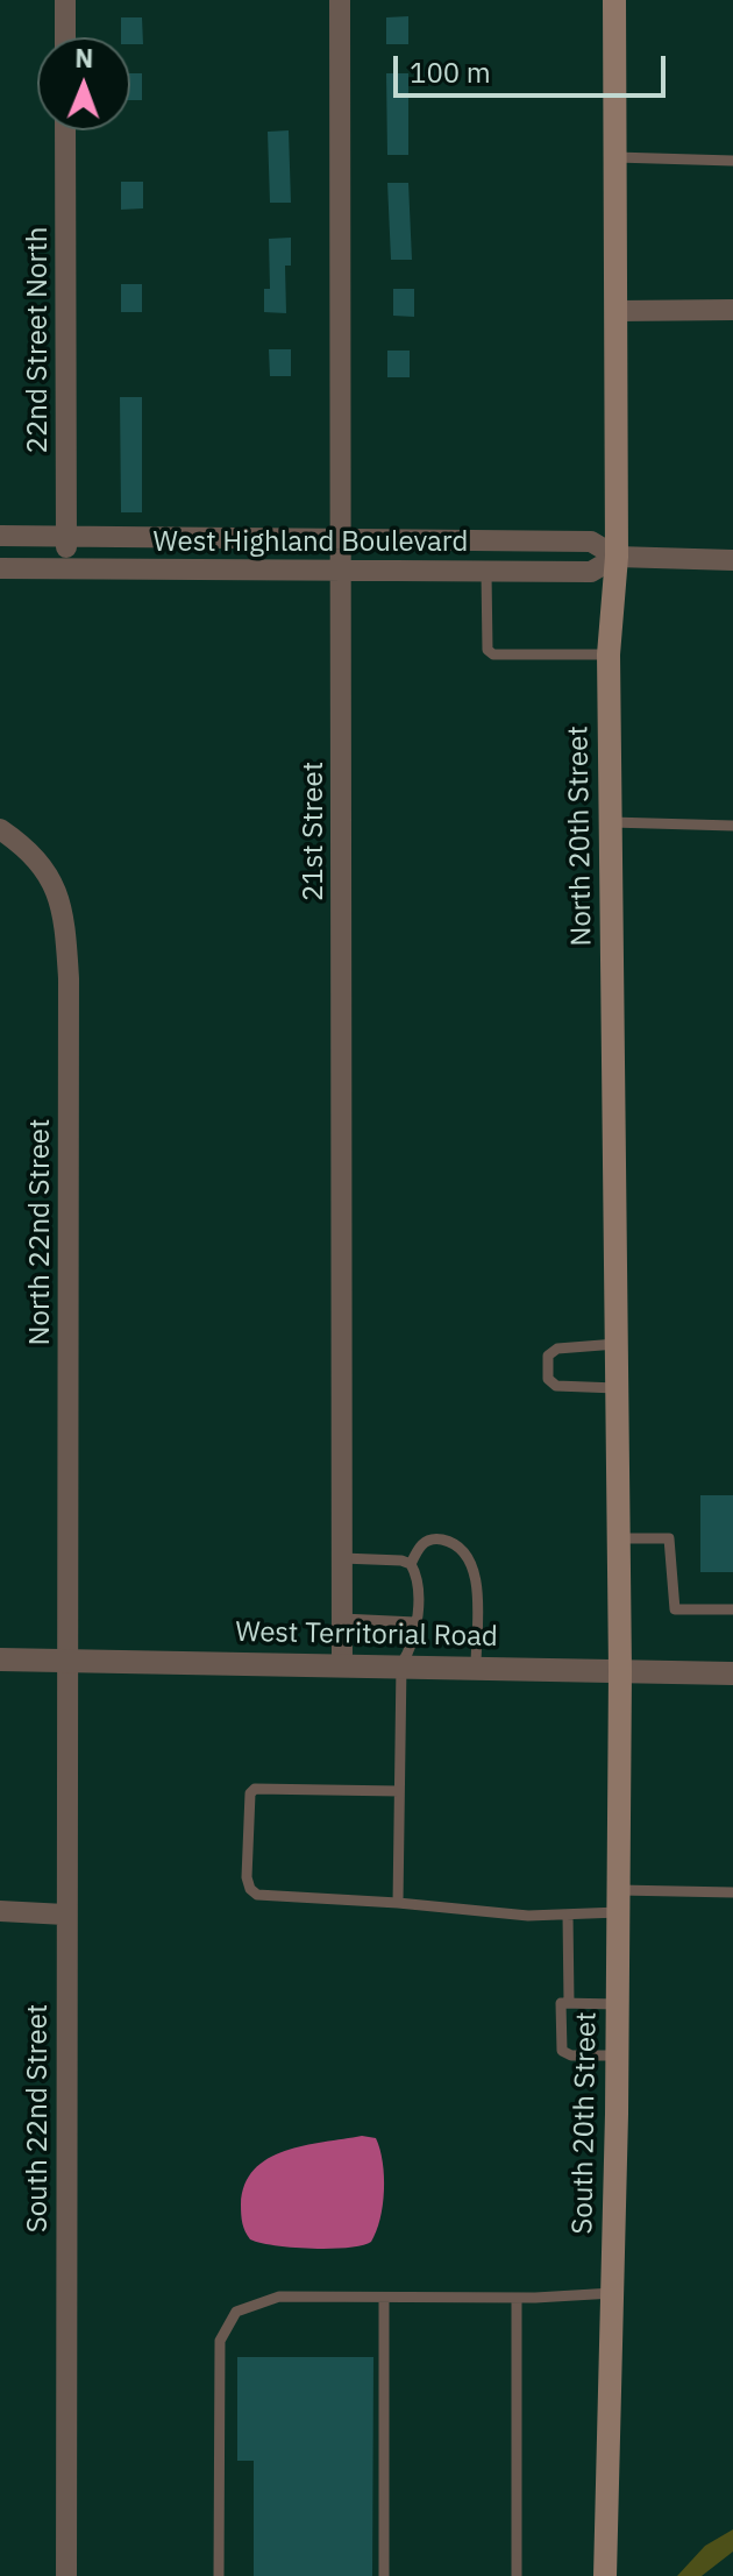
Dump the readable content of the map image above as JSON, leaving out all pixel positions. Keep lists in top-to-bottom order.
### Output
{
  "streets": {
    "main road": ["North 20th Street", "South 20th Street"],
    "street": [
      "22nd Street North",
      "West Highland Boulevard",
      "21st Street",
      "North 22nd Street",
      "West Territorial Road",
      "South 22nd Street"
    ]
  },
  "crossings": [
    ["22nd Street North", "West Highland Boulevard"],
    ["West Highland Boulevard", "21st Street"],
    ["West Highland Boulevard", "North 20th Street"],
    ["21st Street", "West Territorial Road"],
    ["North 20th Street", "West Territorial Road"],
    ["North 20th Street", "South 20th Street"],
    ["North 22nd Street", "West Territorial Road"],
    ["North 22nd Street", "South 22nd Street"],
    ["West Territorial Road", "South 22nd Street"],
    ["West Territorial Road", "South 20th Street"]
  ],
  "scale_bar": "100 m",
  "north": "top"
}
